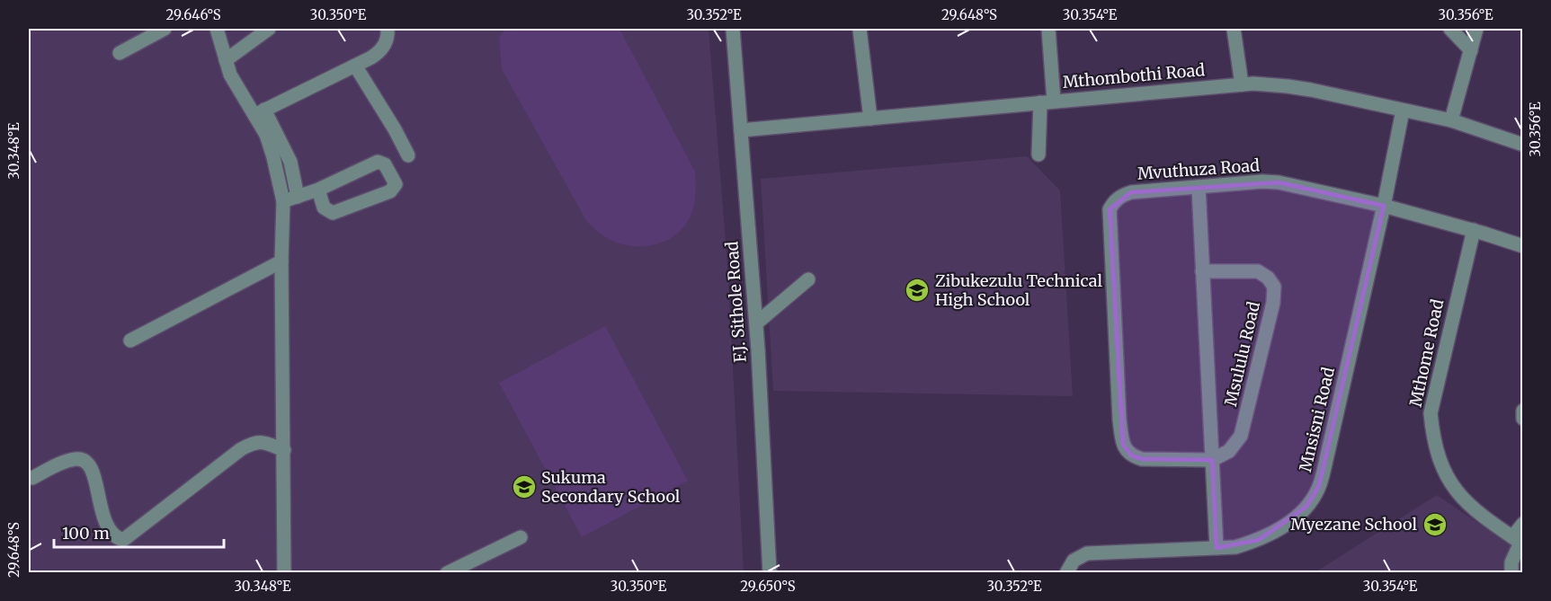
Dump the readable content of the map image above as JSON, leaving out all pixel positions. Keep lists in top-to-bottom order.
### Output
{
  "streets": {
    "street": [
      "Mthombothi Road",
      "Mvuthuza Road",
      "F.J. Sithole Road",
      "Mthome Road",
      "Msululu Road",
      "Mnsisni Road"
    ]
  },
  "crossings": [
    ["Mthombothi Road", "F.J. Sithole Road"],
    ["Mthombothi Road", "Mnsisni Road"],
    ["Mvuthuza Road", "Mthome Road"],
    ["Mvuthuza Road", "Msululu Road"],
    ["Mvuthuza Road", "Mnsisni Road"],
    ["Msululu Road", "Mnsisni Road"]
  ],
  "places": {
    "school or university": ["Zibukezulu Technical High School", "Sukuma Secondary School", "Myezane School"]
  },
  "scale_bar": "100 m",
  "coordinates": [
    "29.646°S",
    "30.350°E",
    "30.352°E",
    "29.648°S",
    "30.354°E",
    "30.356°E",
    "30.348°E",
    "29.650°S"
  ]
}
